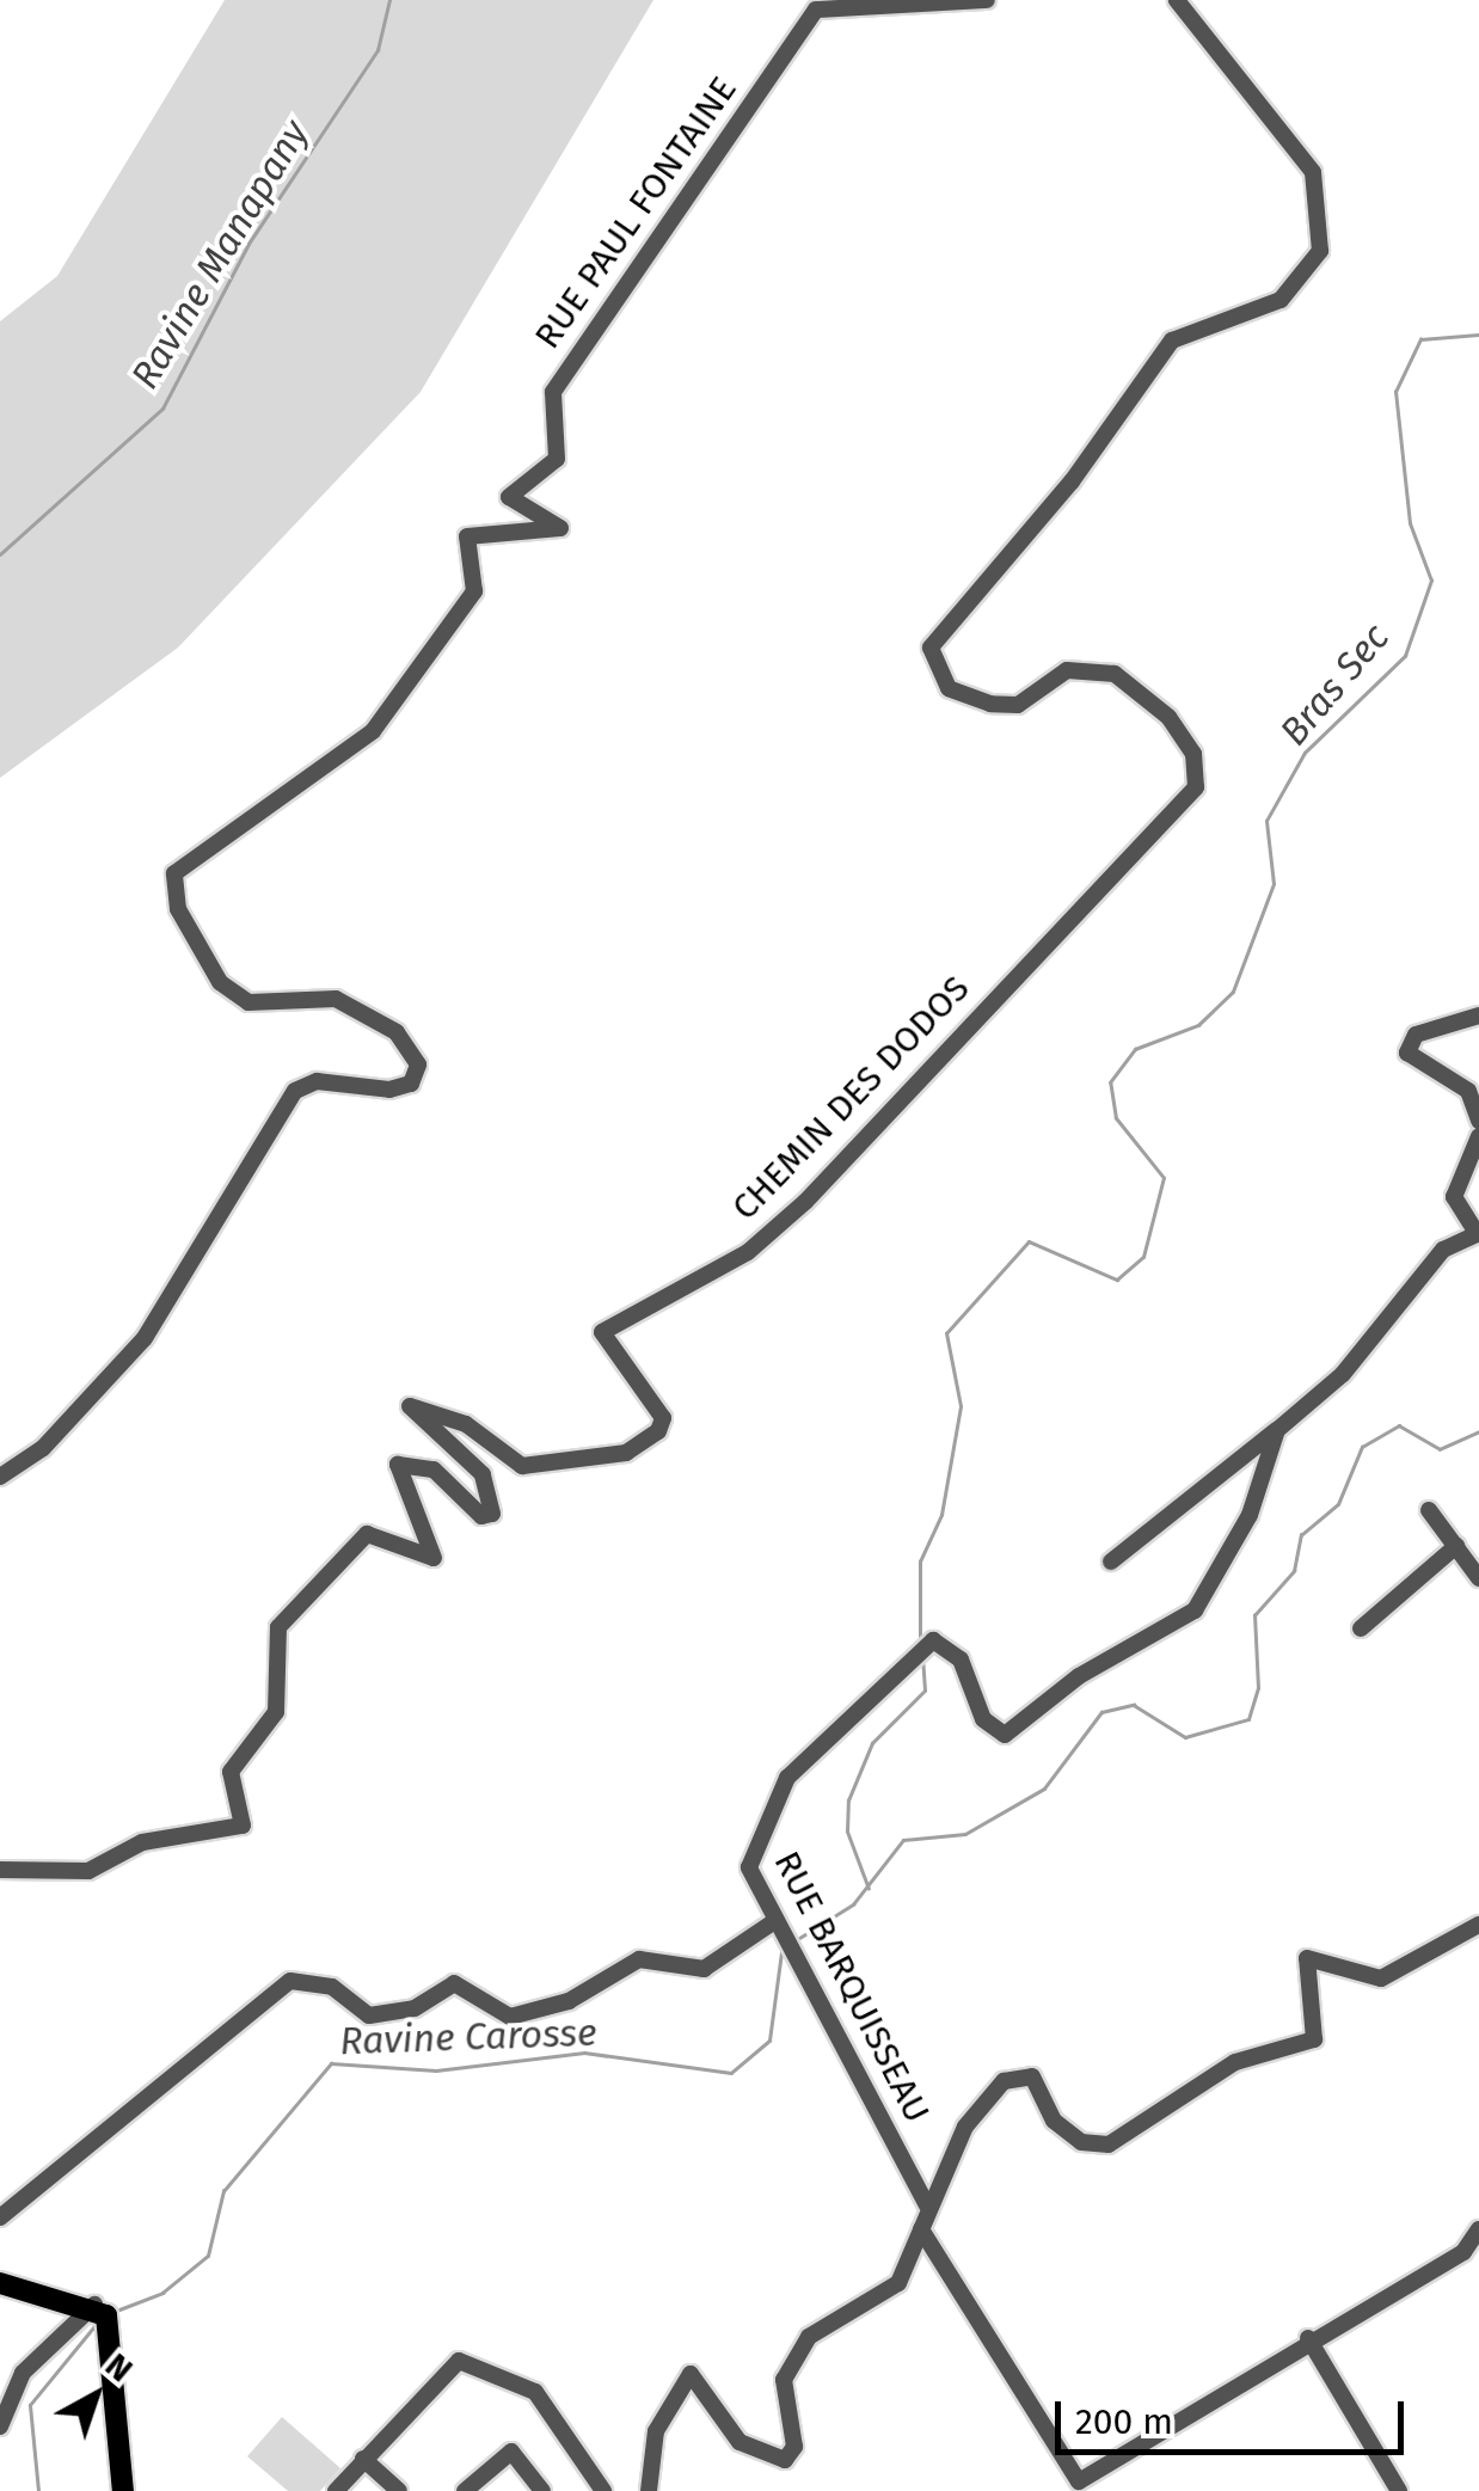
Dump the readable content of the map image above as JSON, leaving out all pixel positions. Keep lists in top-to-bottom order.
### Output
{
  "streets": {
    "street": ["RUE PAUL FONTAINE", "CHEMIN DES DODOS", "RUE BARQUISSEAU"]
  },
  "water": ["Ravine Manapany", "Bras Sec", "Ravine Carosse"],
  "scale_bar": "200 m",
  "north": "top right"
}
